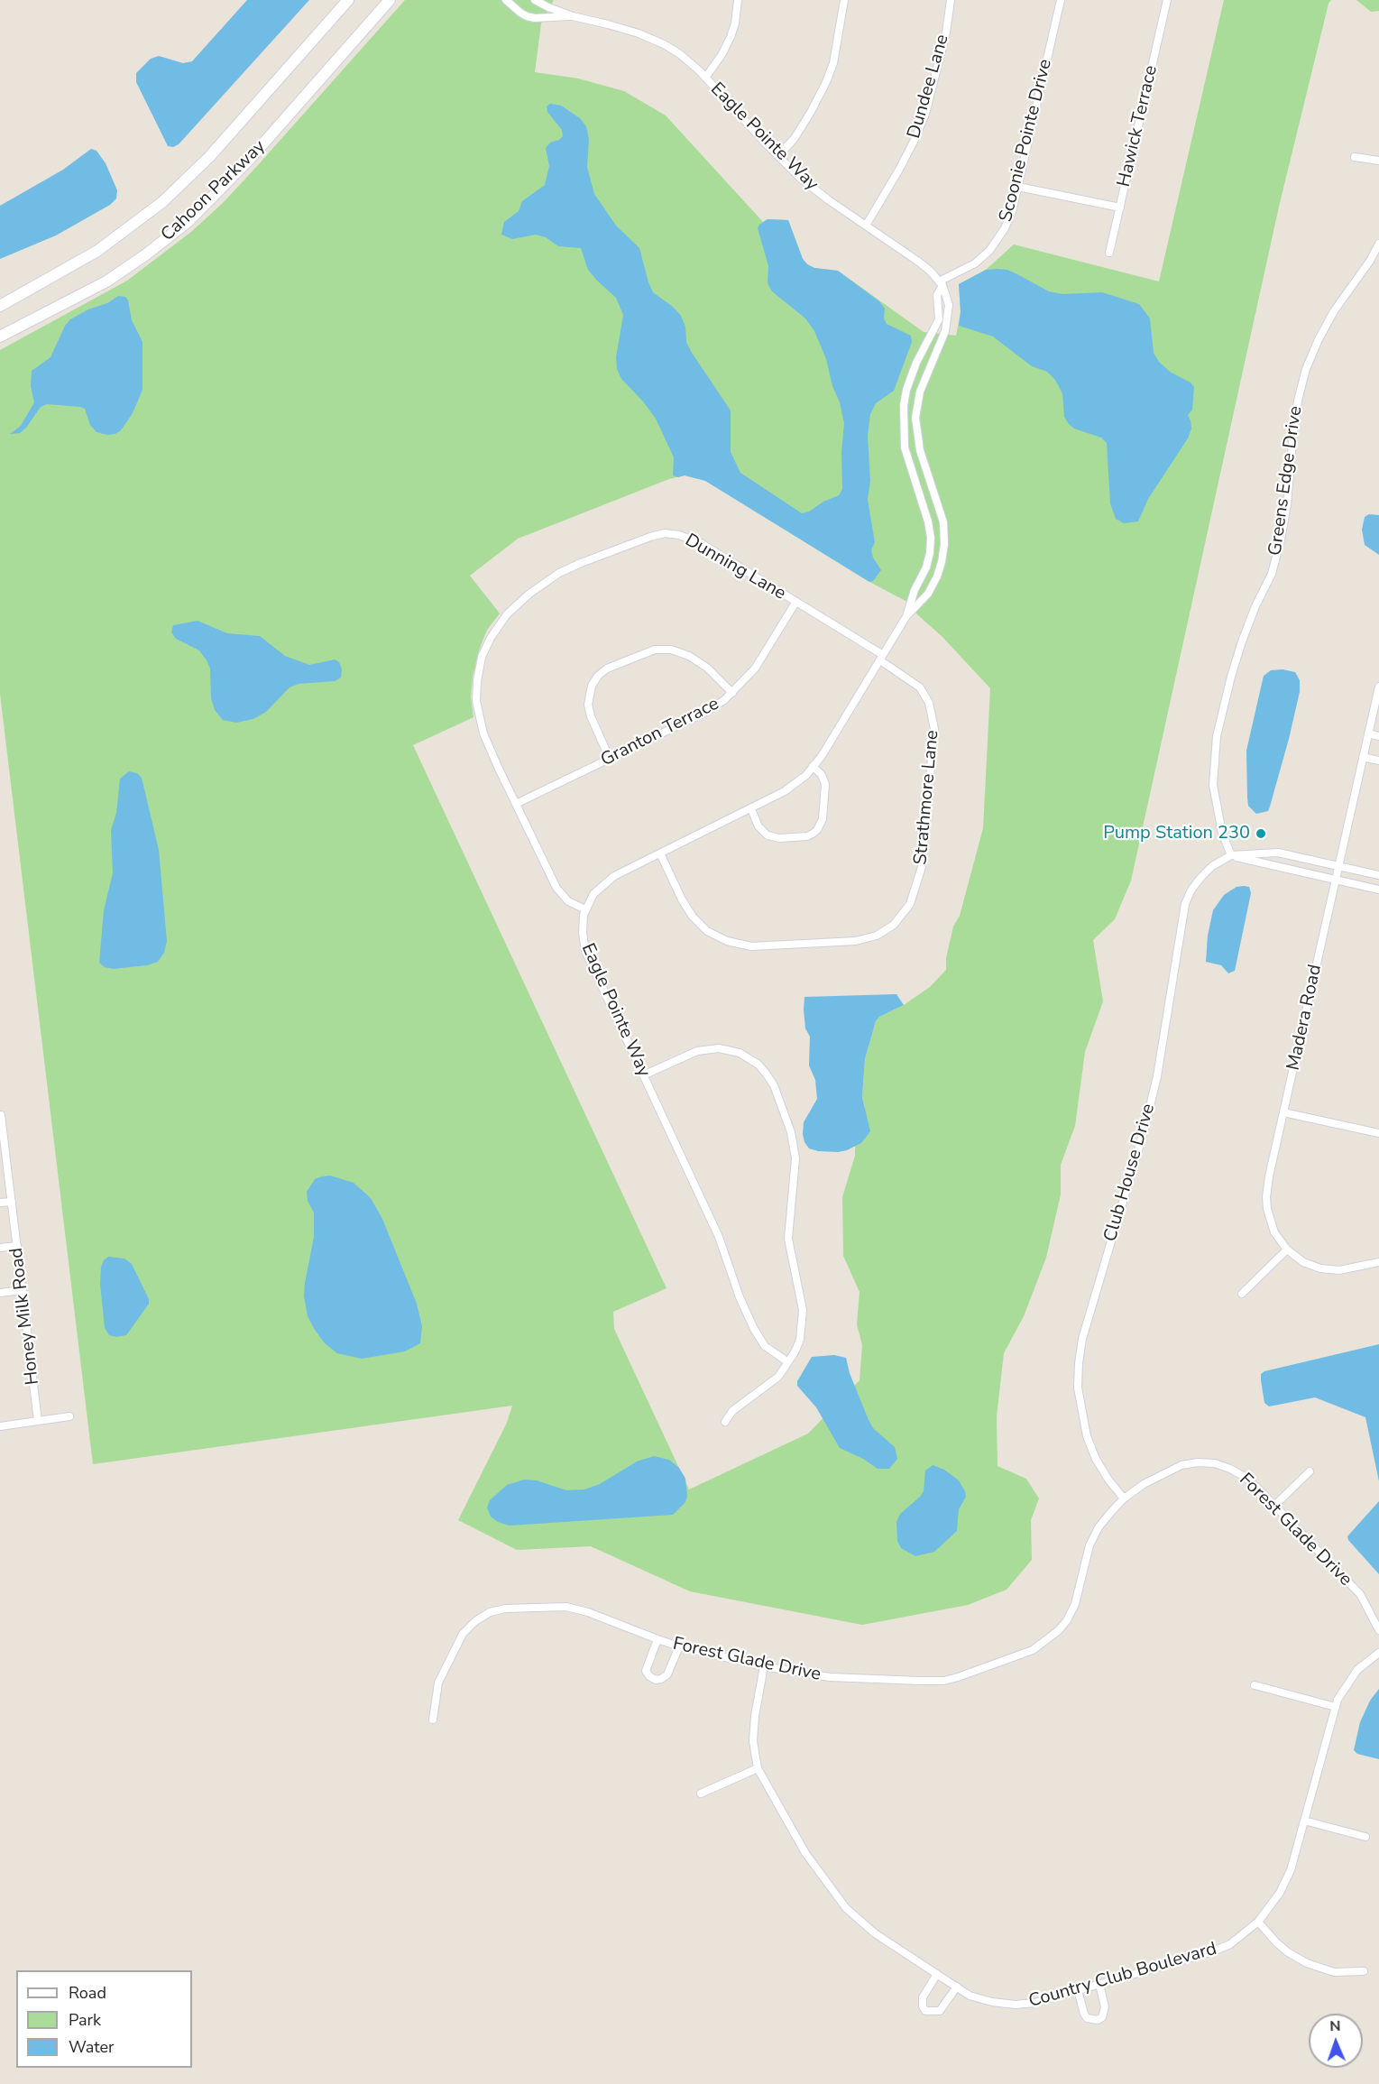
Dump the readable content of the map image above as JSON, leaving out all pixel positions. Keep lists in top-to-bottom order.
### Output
{
  "streets": {
    "street": [
      "Dundee Lane",
      "Hawick Terrace",
      "Eagle Pointe Way",
      "Scoonie Pointe Drive",
      "Cahoon Parkway",
      "Greens Edge Drive",
      "Dunning Lane",
      "Granton Terrace",
      "Strathmore Lane",
      "Madera Road",
      "Club House Drive",
      "Honey Milk Road",
      "Forest Glade Drive",
      "Country Club Boulevard"
    ]
  },
  "crossings": [
    ["Dundee Lane", "Eagle Pointe Way"],
    ["Eagle Pointe Way", "Scoonie Pointe Drive"],
    ["Eagle Pointe Way", "Dunning Lane"],
    ["Greens Edge Drive", "Club House Drive"],
    ["Dunning Lane", "Granton Terrace"],
    ["Dunning Lane", "Strathmore Lane"],
    ["Madera Road", "Club House Drive"],
    ["Club House Drive", "Forest Glade Drive"],
    ["Forest Glade Drive", "Country Club Boulevard"]
  ],
  "places": ["Pump Station 230"],
  "legend": ["Road", "Park", "Water"],
  "north": "top"
}
